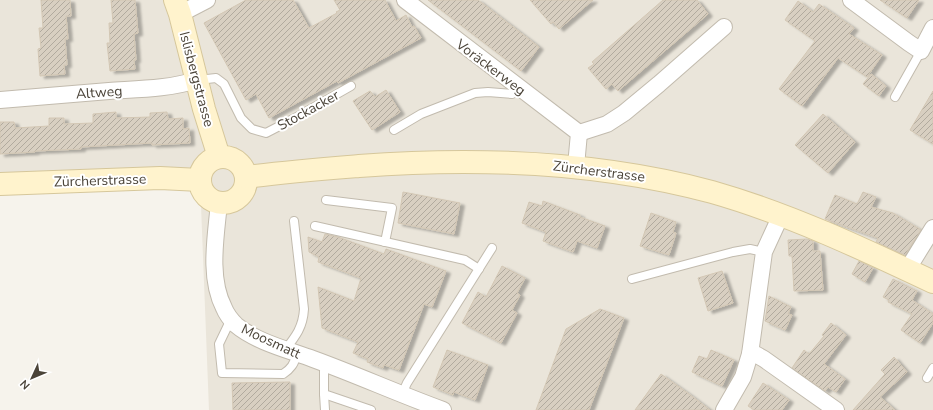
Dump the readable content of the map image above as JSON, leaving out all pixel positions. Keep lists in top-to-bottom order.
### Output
{
  "streets": {
    "street": [
      "Voräckerweg",
      "Islisbergstrasse",
      "Altweg",
      "Zürcherstrasse",
      "Moosmatt"
    ],
    "lane": ["Stockacker"]
  },
  "crossings": [
    ["Islisbergstrasse", "Altweg"],
    ["Islisbergstrasse", "Stockacker"],
    ["Islisbergstrasse", "Zürcherstrasse"],
    ["Islisbergstrasse", "Moosmatt"],
    ["Altweg", "Stockacker"],
    ["Zürcherstrasse", "Moosmatt"]
  ],
  "north": "bottom left"
}
